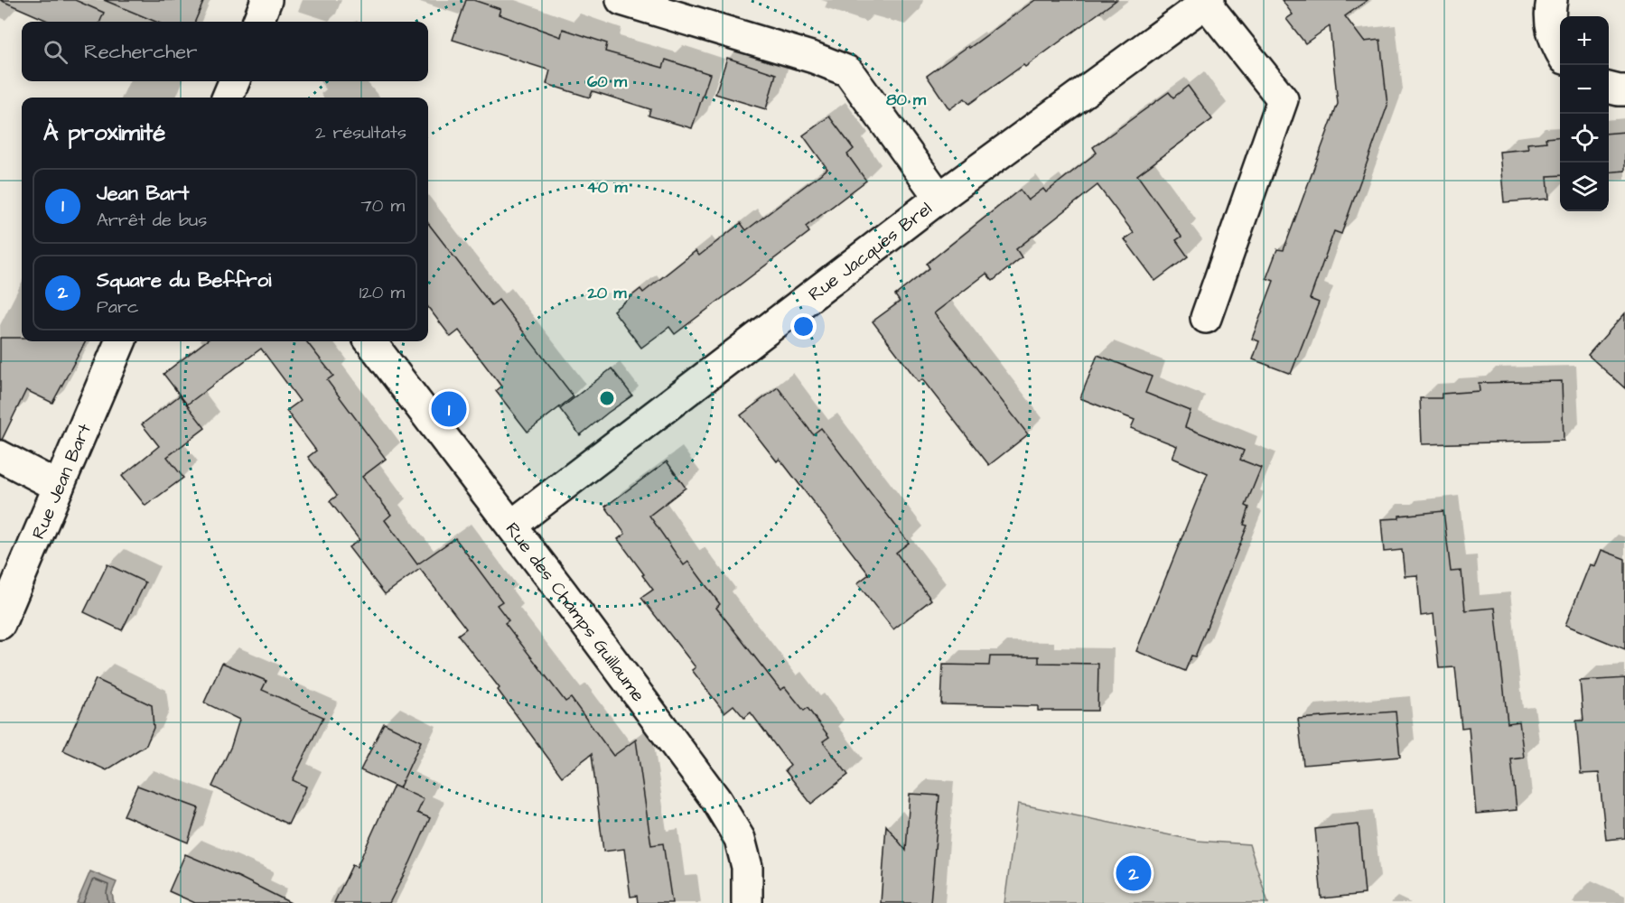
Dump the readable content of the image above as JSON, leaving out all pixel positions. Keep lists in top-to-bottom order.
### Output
{
  "streets": {
    "street": ["Rue Jacques Brel", "Rue Jean Bart", "Rue des Champs Guillaume"]
  },
  "crossings": [
    ["Rue Jacques Brel", "Rue des Champs Guillaume"]
  ],
  "page": {
    "map_buttons": ["+", "−"],
    "search": "Rechercher",
    "heading": ["À proximité", "2 résultats"],
    "list": [
      {
        "mark": "1",
        "name": "Jean Bart",
        "note": "Arrêt de bus",
        "value": "70 m"
      },
      {
        "mark": "2",
        "name": "Square du Beffroi",
        "note": "Parc",
        "value": "120 m"
      }
    ],
    "pins": ["1", "2"]
  },
  "rings": [
    "60 m",
    "80 m",
    "40 m",
    "20 m"
  ]
}
